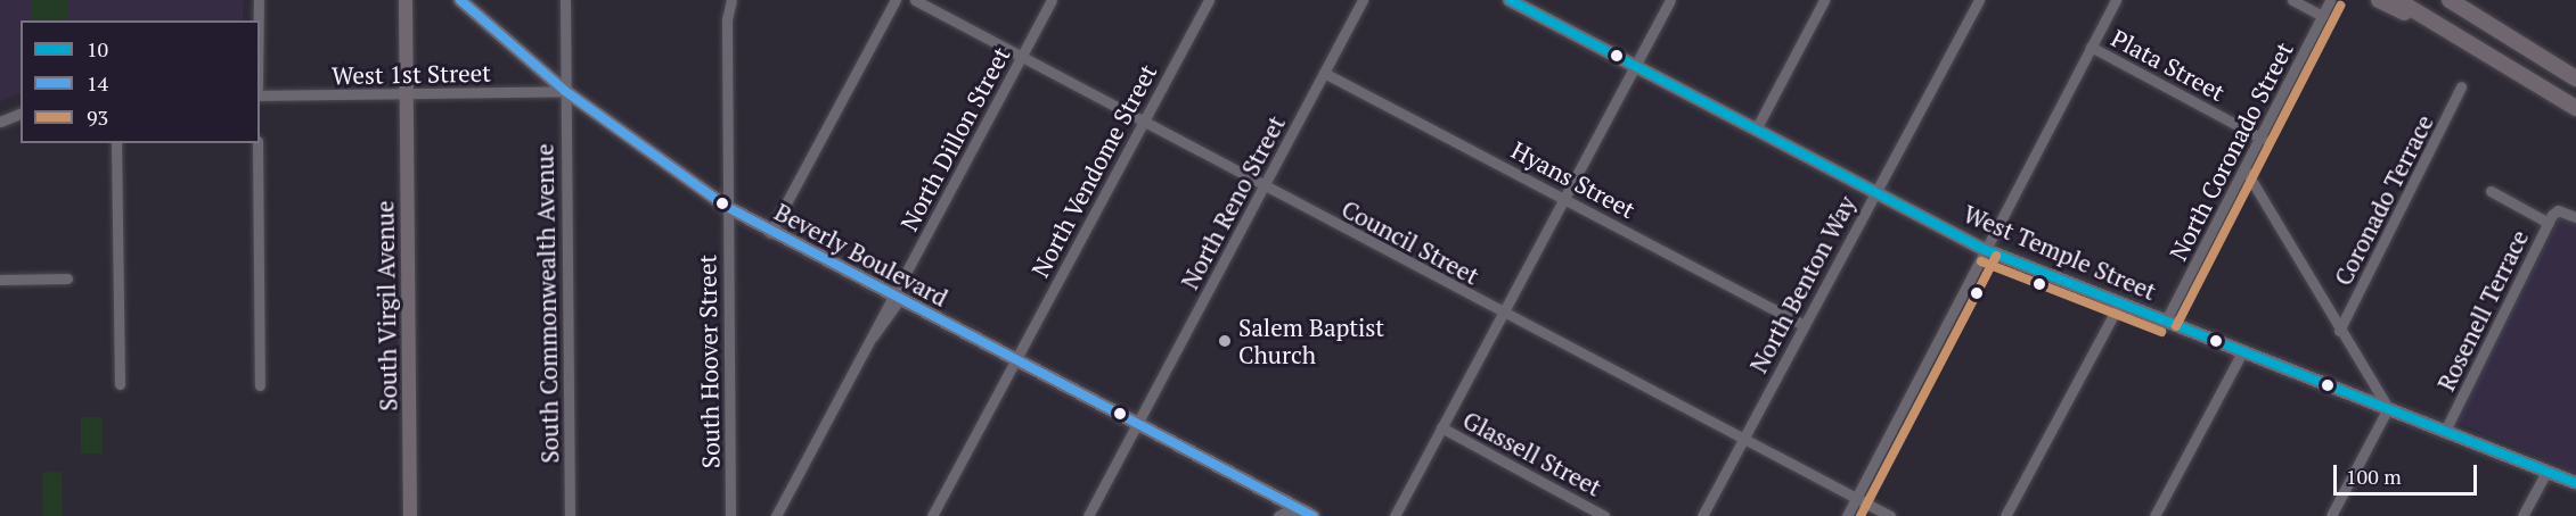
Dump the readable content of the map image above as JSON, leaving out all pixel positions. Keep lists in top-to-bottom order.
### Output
{
  "streets": {
    "main road": ["West Temple Street", "Beverly Boulevard", "South Virgil Avenue"],
    "street": [
      "Plata Street",
      "West 1st Street",
      "North Dillon Street",
      "North Coronado Street",
      "North Vendome Street",
      "Hyans Street",
      "Coronado Terrace",
      "North Reno Street",
      "Council Street",
      "North Benton Way",
      "South Commonwealth Avenue",
      "Rosenell Terrace",
      "South Hoover Street",
      "Glassell Street"
    ]
  },
  "crossings": [
    ["Plata Street", "North Coronado Street"],
    ["West 1st Street", "Beverly Boulevard"],
    ["West 1st Street", "South Commonwealth Avenue"],
    ["West 1st Street", "South Virgil Avenue"],
    ["North Dillon Street", "Council Street"],
    ["North Dillon Street", "Beverly Boulevard"],
    ["North Coronado Street", "West Temple Street"],
    ["North Vendome Street", "Council Street"],
    ["North Vendome Street", "Beverly Boulevard"],
    ["Hyans Street", "North Reno Street"],
    ["Hyans Street", "North Benton Way"],
    ["North Reno Street", "Council Street"],
    ["North Reno Street", "Beverly Boulevard"],
    ["Council Street", "North Benton Way"],
    ["West Temple Street", "North Benton Way"],
    ["West Temple Street", "Rosenell Terrace"],
    ["Beverly Boulevard", "South Commonwealth Avenue"],
    ["Beverly Boulevard", "South Hoover Street"]
  ],
  "places": ["Salem Baptist Church"],
  "lines": ["transit line 10", "transit line 14", "transit line 93"],
  "legend": ["10", "14", "93"],
  "scale_bar": "100 m"
}
